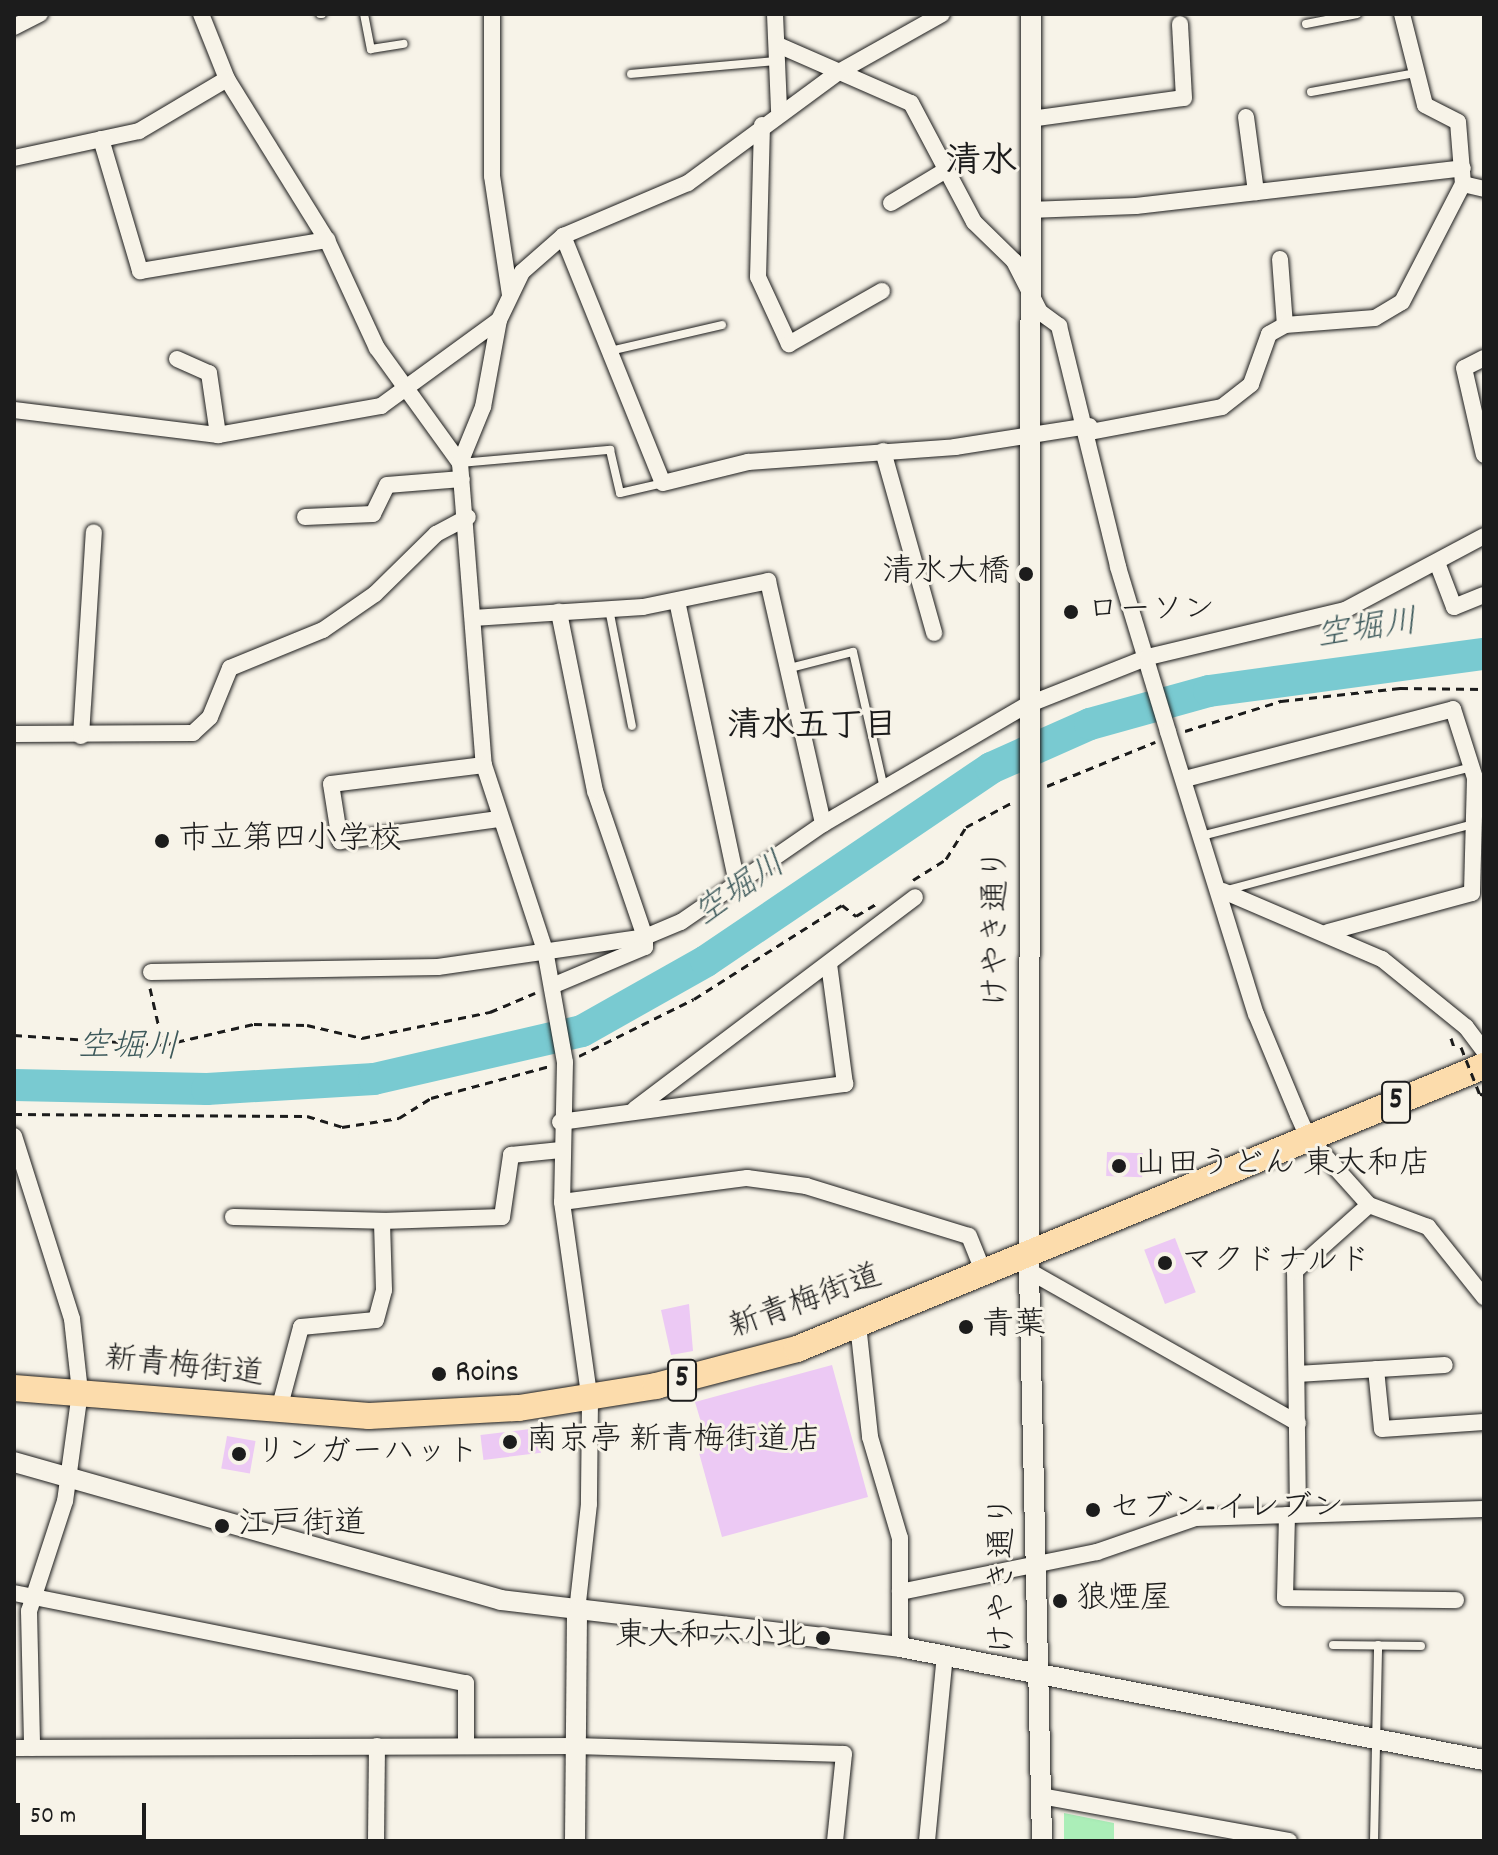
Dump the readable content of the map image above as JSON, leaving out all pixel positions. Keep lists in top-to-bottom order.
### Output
{
  "streets": {
    "main road": ["5", "新青梅街道"],
    "street": ["けやき通り"]
  },
  "crossings": [
    ["けやき通り", "新青梅街道"]
  ],
  "districts": ["清水", "清水五丁目"],
  "water": ["空堀川"],
  "places": [
    "清水大橋",
    "ローソン",
    "市立第四小学校",
    "山田うどん 東大和店",
    "マクドナルド",
    "青葉",
    "Roins",
    "南京亭 新青梅街道店",
    "リンガーハット",
    "セブン-イレブン",
    "江戸街道",
    "狼煙屋",
    "東大和六小北"
  ],
  "scale_bar": "50 m"
}
